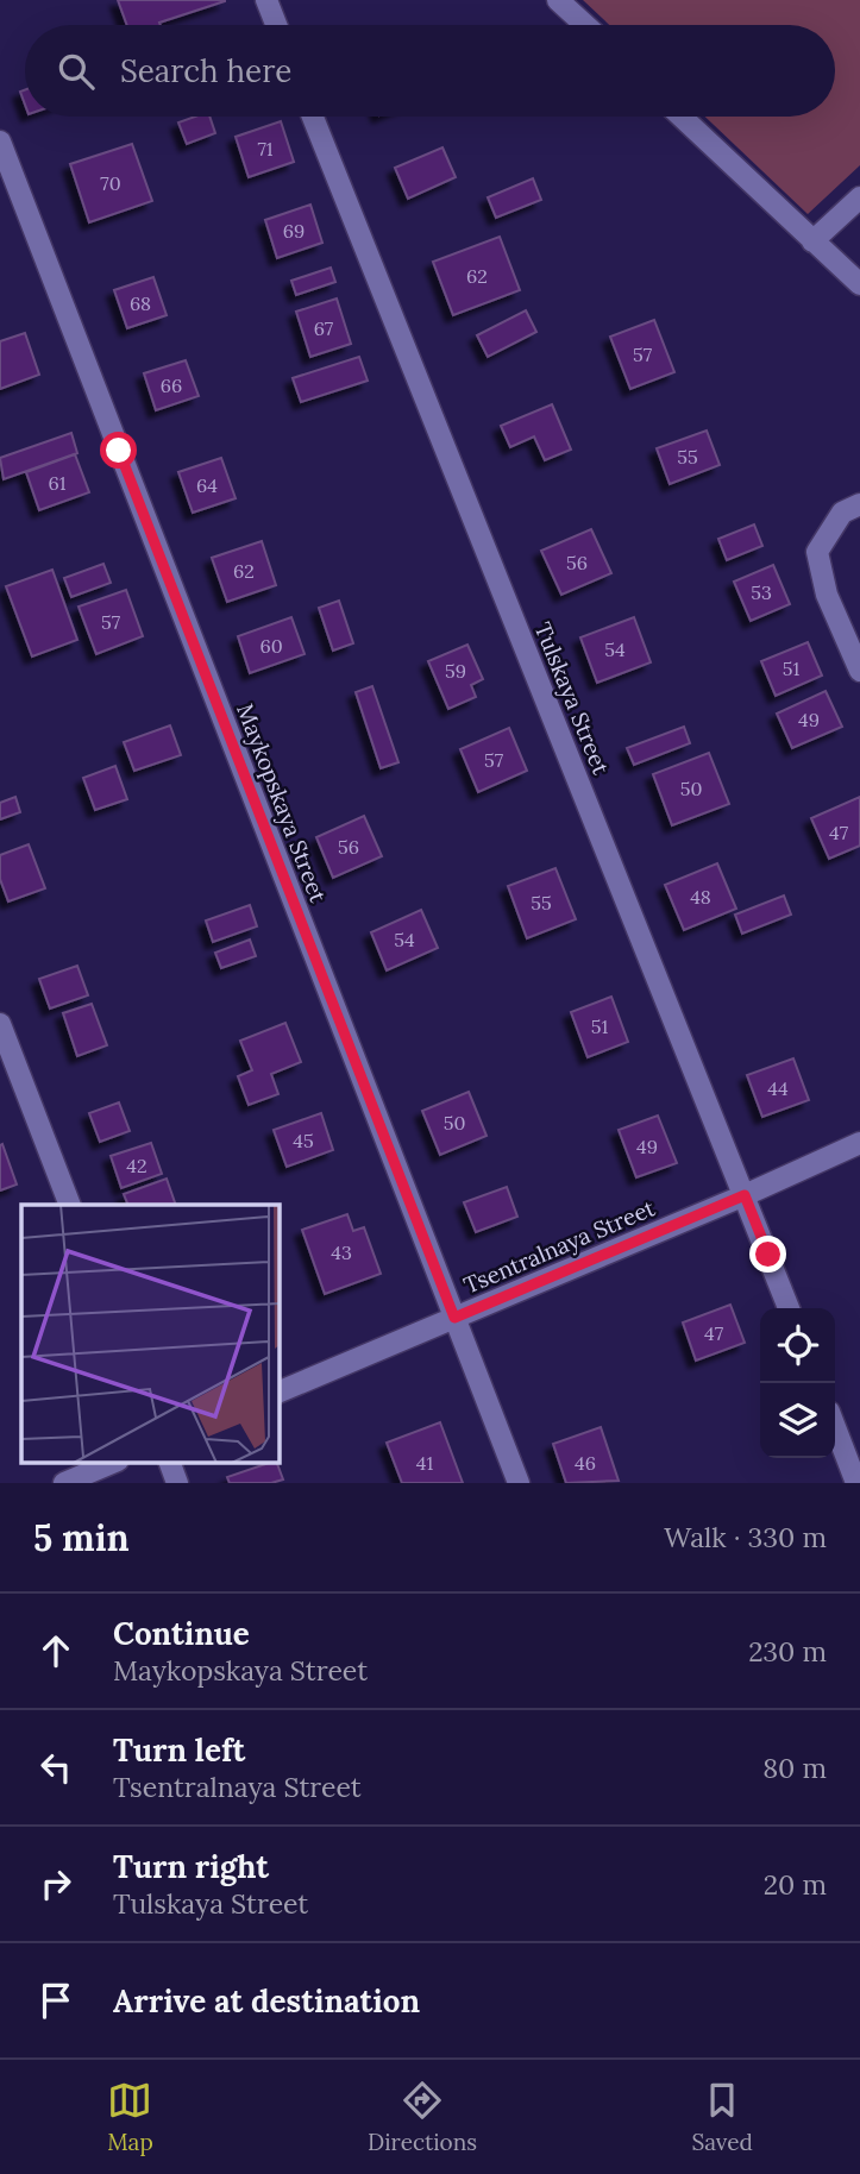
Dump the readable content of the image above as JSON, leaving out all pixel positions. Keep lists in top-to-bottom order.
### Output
{
  "streets": {
    "street": ["Tulskaya Street", "Maykopskaya Street", "Tsentralnaya Street"]
  },
  "crossings": [
    ["Tulskaya Street", "Tsentralnaya Street"],
    ["Maykopskaya Street", "Tsentralnaya Street"]
  ],
  "house_numbers": [
    "71",
    "70",
    "69",
    "62",
    "68",
    "67",
    "57",
    "66",
    "55",
    "61",
    "64",
    "56",
    "62",
    "53",
    "57",
    "60",
    "54",
    "51",
    "59",
    "49",
    "57",
    "50",
    "47",
    "56",
    "48",
    "55",
    "54",
    "51",
    "44",
    "50",
    "45",
    "49",
    "42",
    "43",
    "47",
    "41",
    "46"
  ],
  "page": {
    "search": "Search here",
    "heading": ["5 min", "Walk · 330 m"],
    "list": [
      ["Continue", "Maykopskaya Street", "230 m"],
      ["Turn left", "Tsentralnaya Street", "80 m"],
      ["Turn right", "Tulskaya Street", "20 m"],
      "Arrive at destination"
    ],
    "nav": ["Map", "Directions", "Saved"]
  }
}
